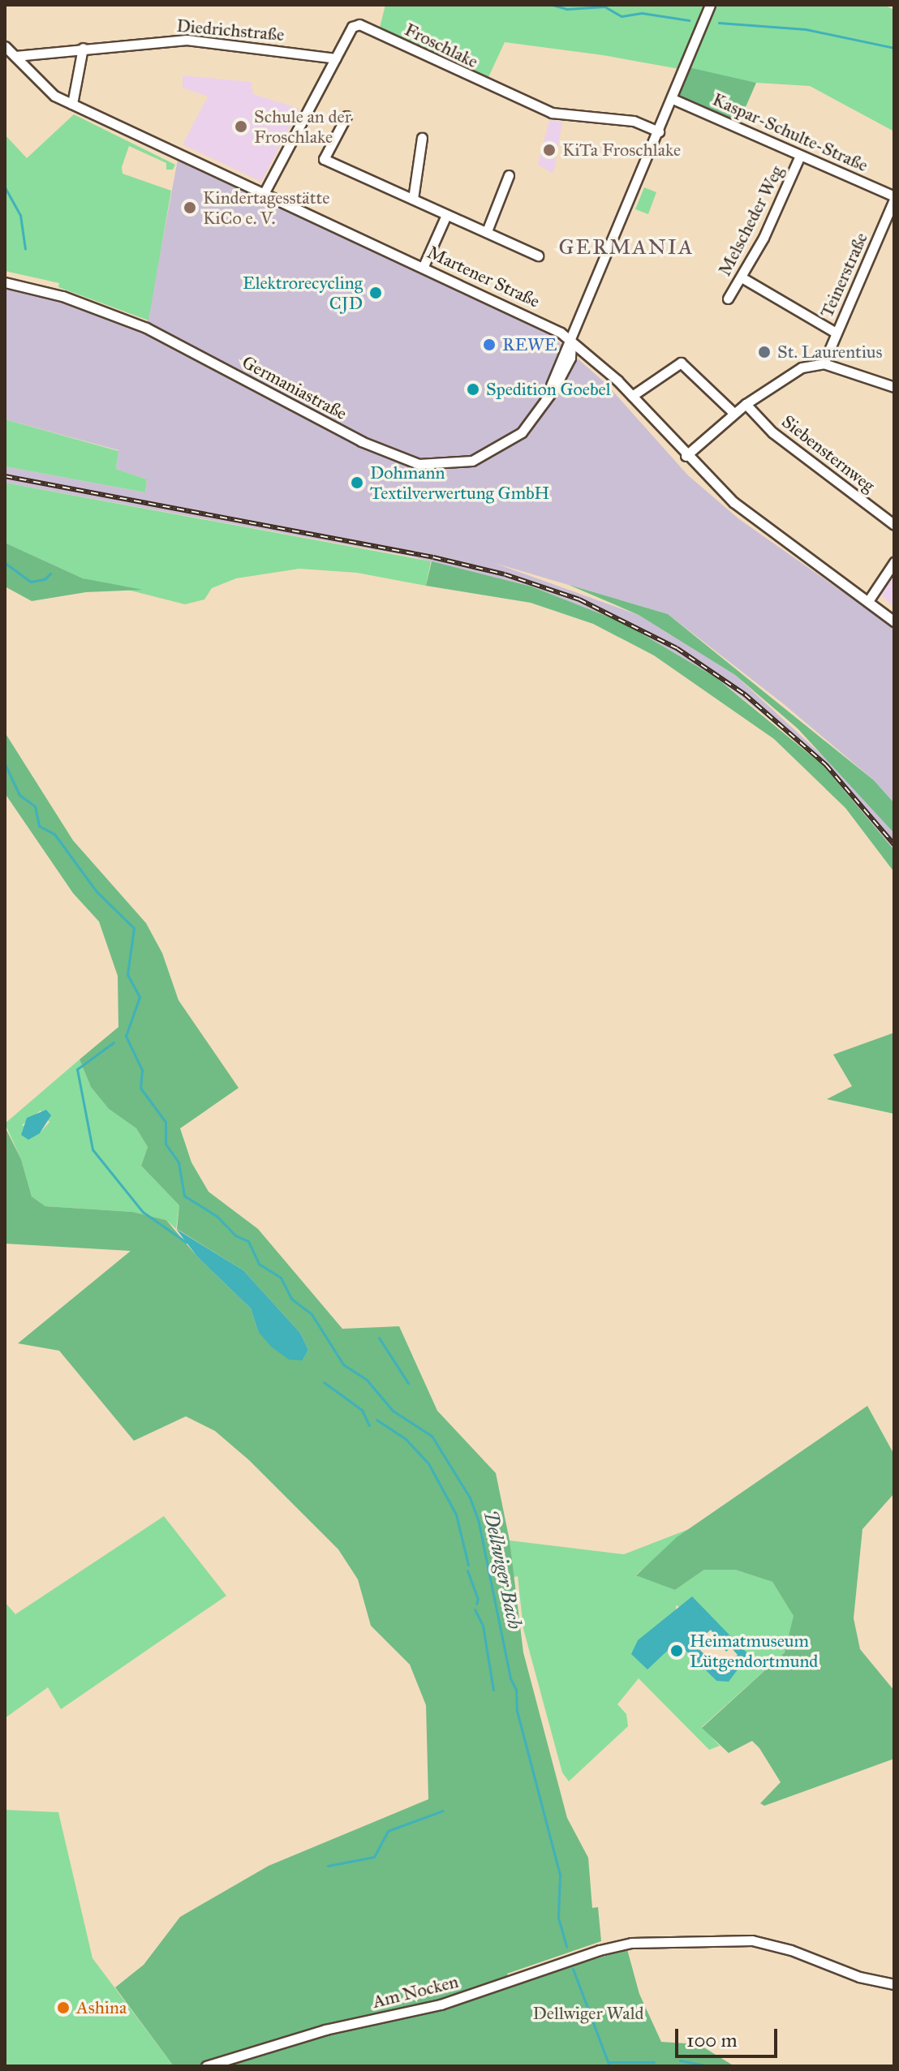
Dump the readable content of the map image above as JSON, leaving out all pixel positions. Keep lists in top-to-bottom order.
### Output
{
  "streets": {
    "street": [
      "Diedrichstraße",
      "Froschlake",
      "Kaspar-Schulte-Straße",
      "Melscheder Weg",
      "Teinerstraße",
      "Martener Straße",
      "Germaniastraße",
      "Siebensternweg",
      "Am Nocken"
    ]
  },
  "crossings": [
    ["Diedrichstraße", "Froschlake"],
    ["Diedrichstraße", "Martener Straße"],
    ["Froschlake", "Martener Straße"],
    ["Froschlake", "Germaniastraße"],
    ["Kaspar-Schulte-Straße", "Melscheder Weg"],
    ["Kaspar-Schulte-Straße", "Teinerstraße"],
    ["Kaspar-Schulte-Straße", "Germaniastraße"],
    ["Martener Straße", "Germaniastraße"]
  ],
  "districts": ["GERMANIA"],
  "water": ["Dellwiger Bach"],
  "parks": ["Dellwiger Wald"],
  "places": [
    "Schule an der Froschlake",
    "KiTa Froschlake",
    "Kindertagesstätte KiCo e. V.",
    "Elektrorecycling CJD",
    "REWE",
    "St. Laurentius",
    "Spedition Goebel",
    "Dohmann Textilverwertung GmbH",
    "Heimatmuseum Lütgendortmund",
    "Ashina"
  ],
  "scale_bar": "100 m"
}
